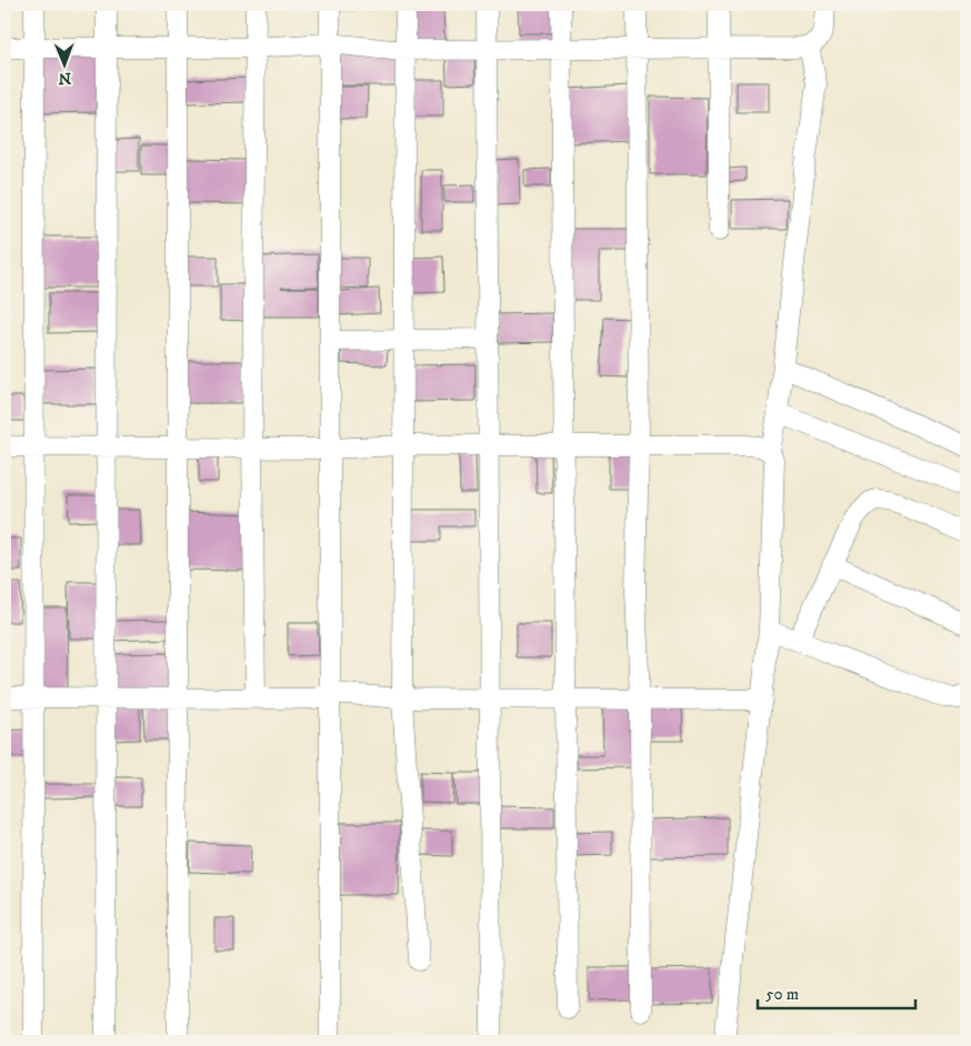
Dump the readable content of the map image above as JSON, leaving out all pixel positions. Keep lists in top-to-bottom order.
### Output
{
  "scale_bar": "50 m",
  "north": "bottom"
}
